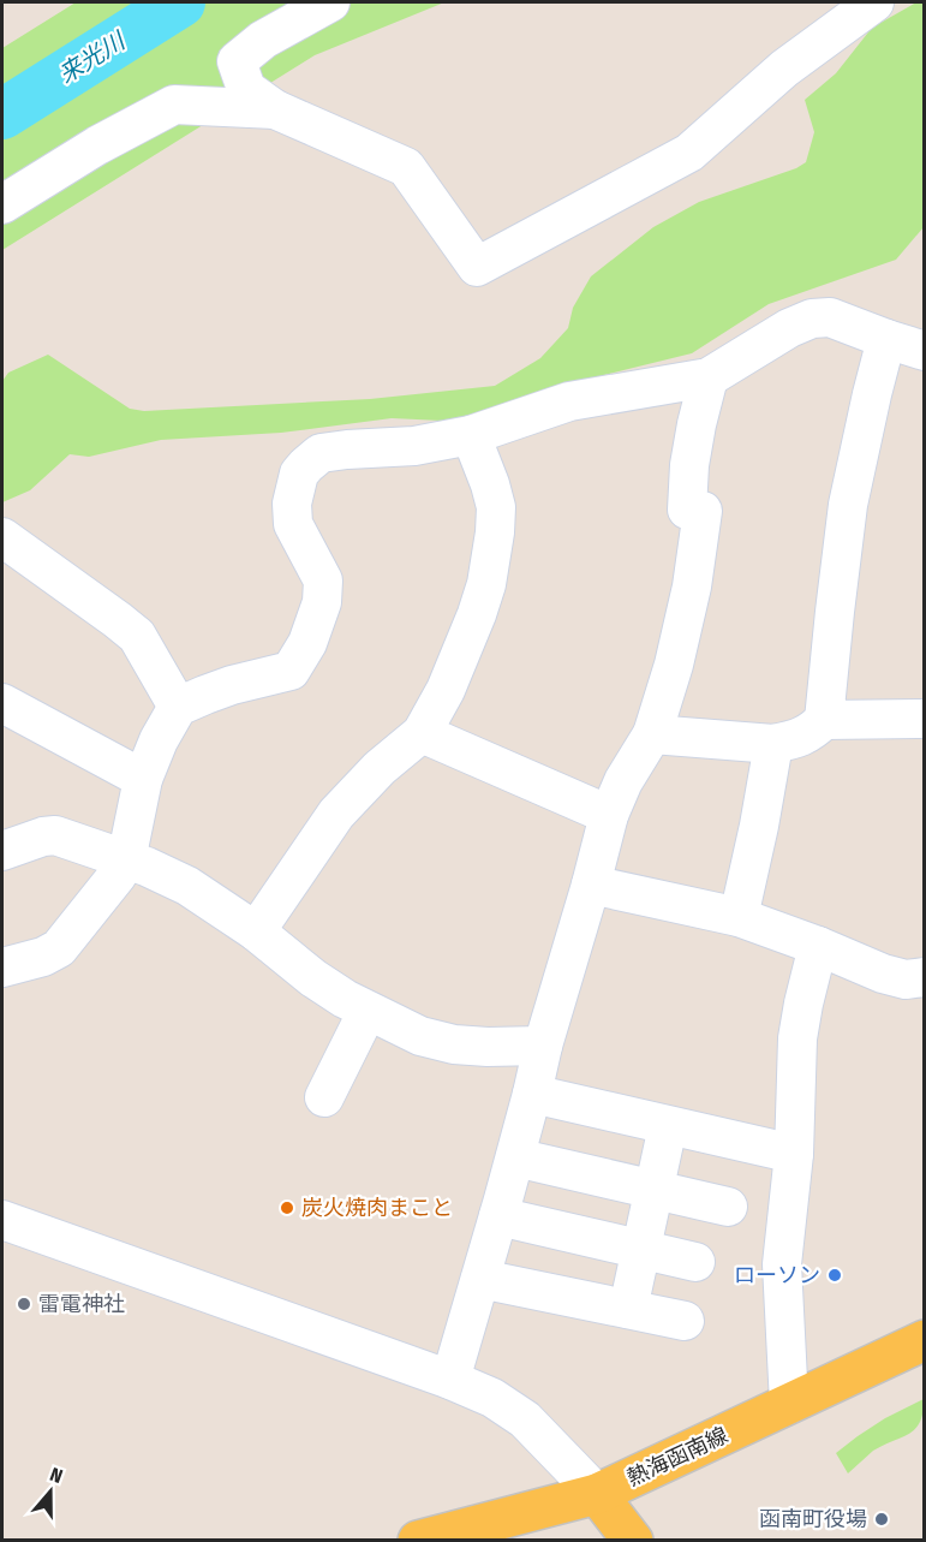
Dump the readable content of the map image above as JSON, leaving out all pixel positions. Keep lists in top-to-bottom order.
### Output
{
  "streets": {
    "main road": ["熱海函南線"]
  },
  "water": ["来光川"],
  "places": [
    "炭火焼肉まこと",
    "ローソン",
    "雷電神社",
    "函南町役場"
  ],
  "north": "top"
}
